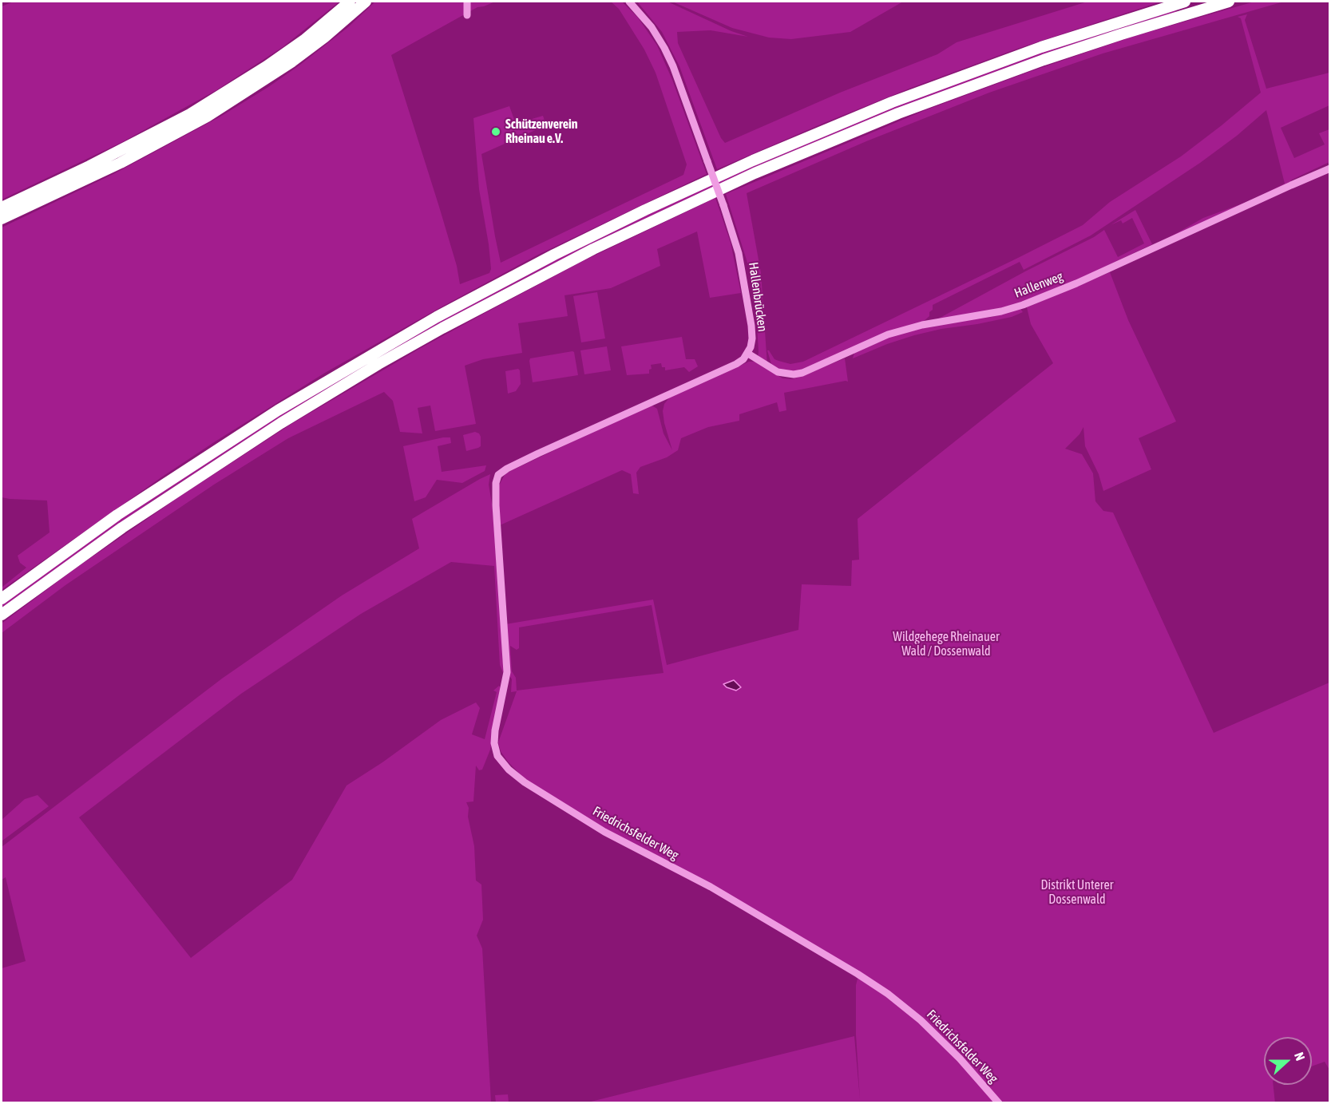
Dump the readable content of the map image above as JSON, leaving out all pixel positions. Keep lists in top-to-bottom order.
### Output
{
  "streets": {
    "street": ["Hallenweg", "Hallenbrücken", "Friedrichsfelder Weg"]
  },
  "crossings": [
    ["Hallenweg", "Hallenbrücken"],
    ["Hallenweg", "Friedrichsfelder Weg"],
    ["Hallenbrücken", "Friedrichsfelder Weg"]
  ],
  "parks": ["Wildgehege Rheinauer Wald / Dossenwald", "Distrikt Unterer Dossenwald"],
  "places": ["Schützenverein Rheinau e.V."],
  "north": "right"
}
